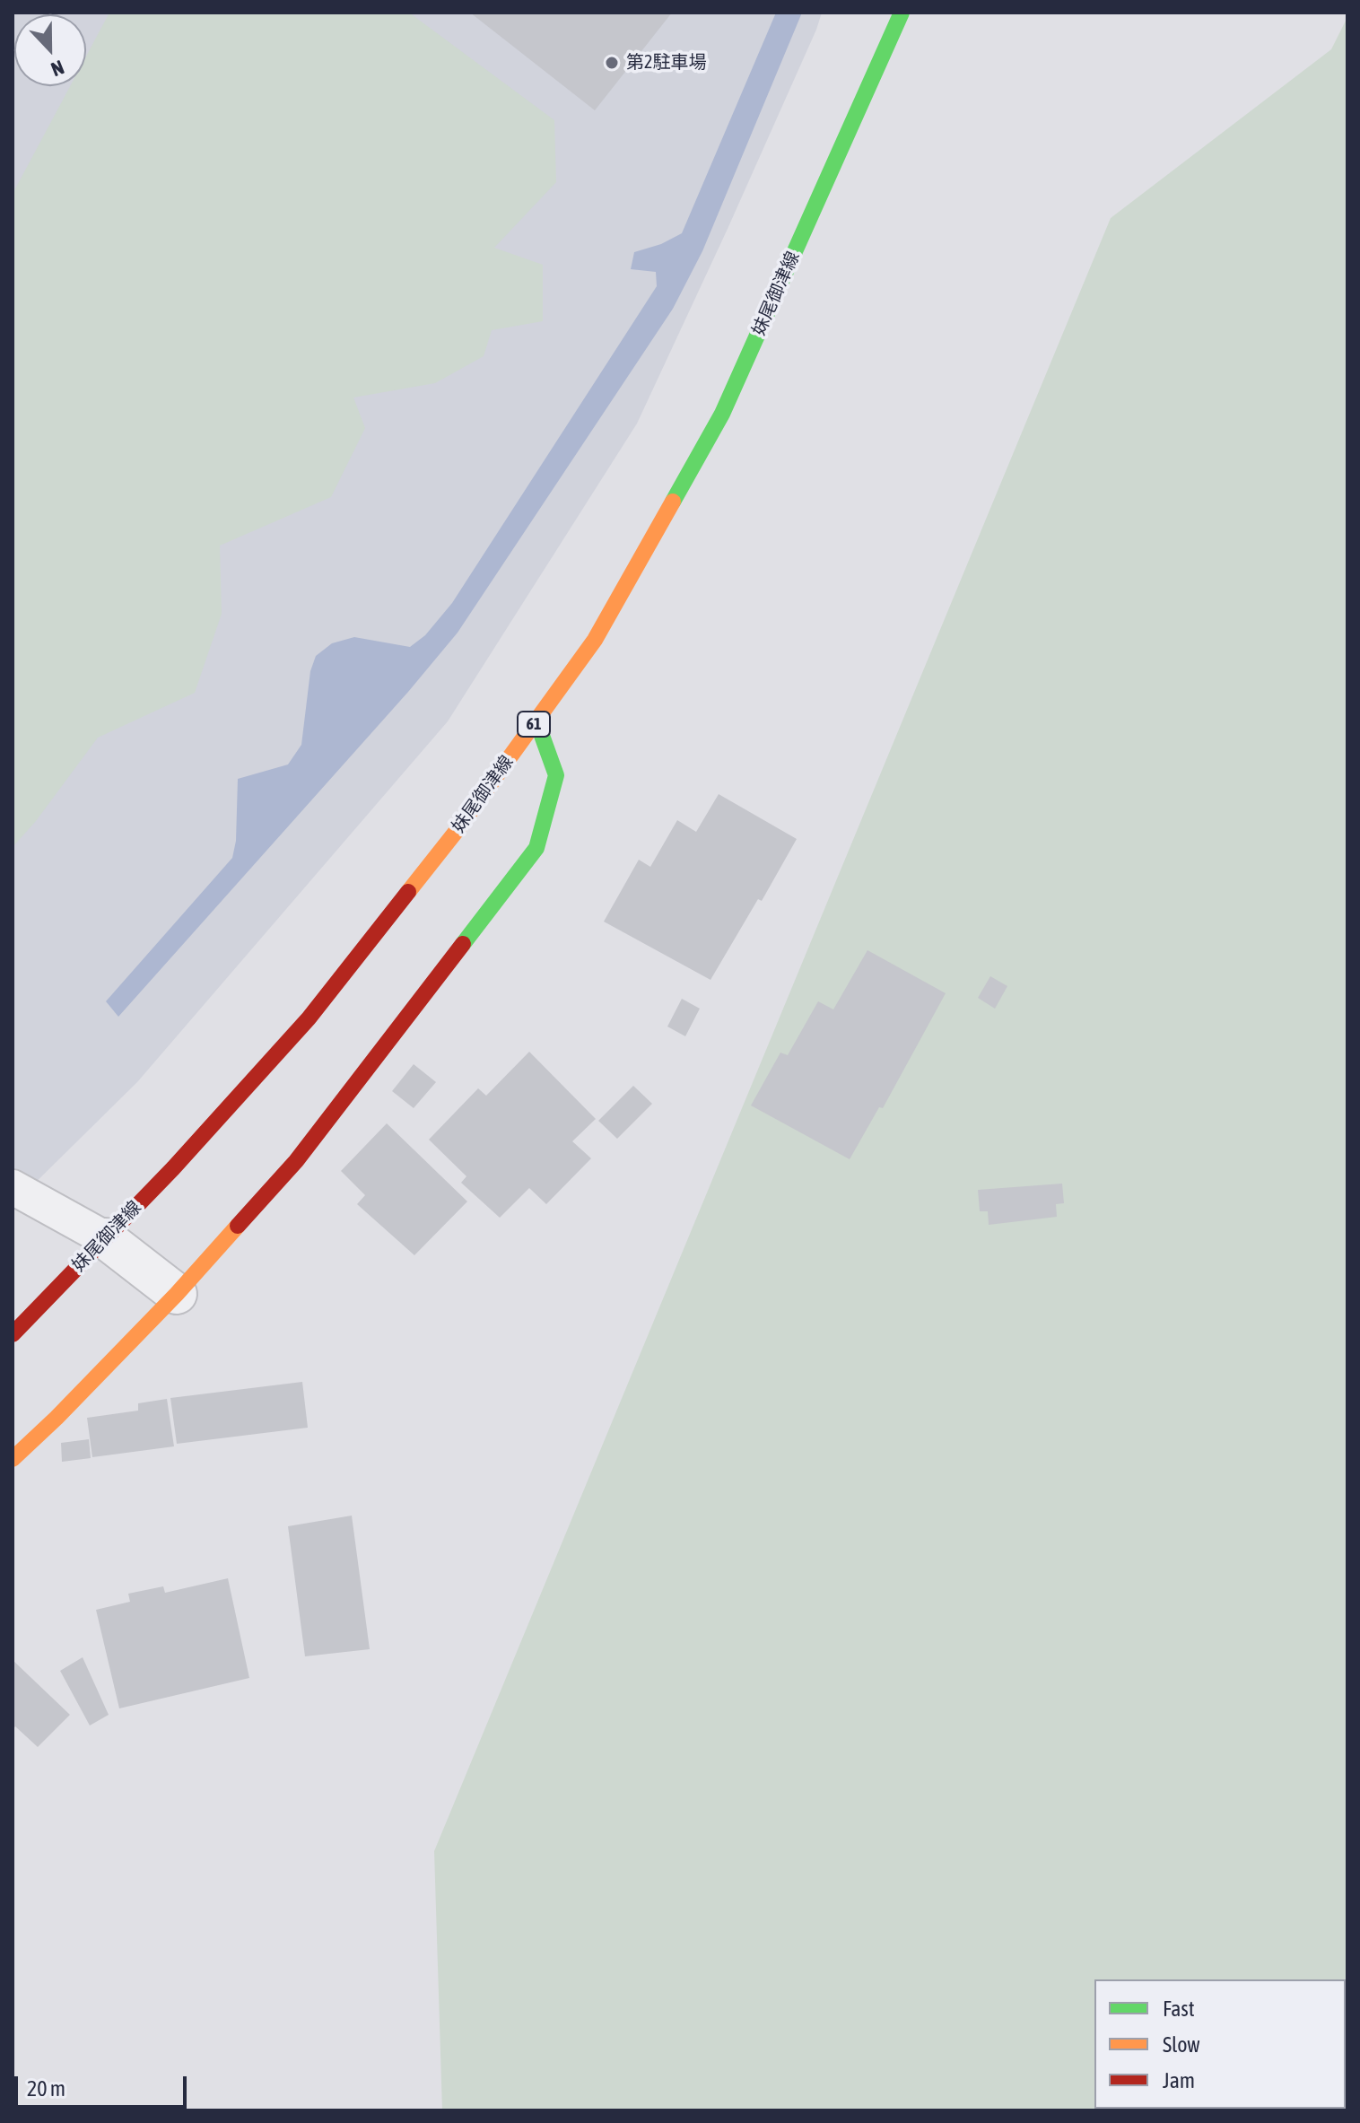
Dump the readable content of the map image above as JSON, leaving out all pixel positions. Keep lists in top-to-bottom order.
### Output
{
  "streets": {
    "main road": ["妹尾御津線", "61"]
  },
  "places": ["第2駐車場"],
  "legend": ["Fast", "Slow", "Jam"],
  "scale_bar": "20 m",
  "north": "bottom"
}
